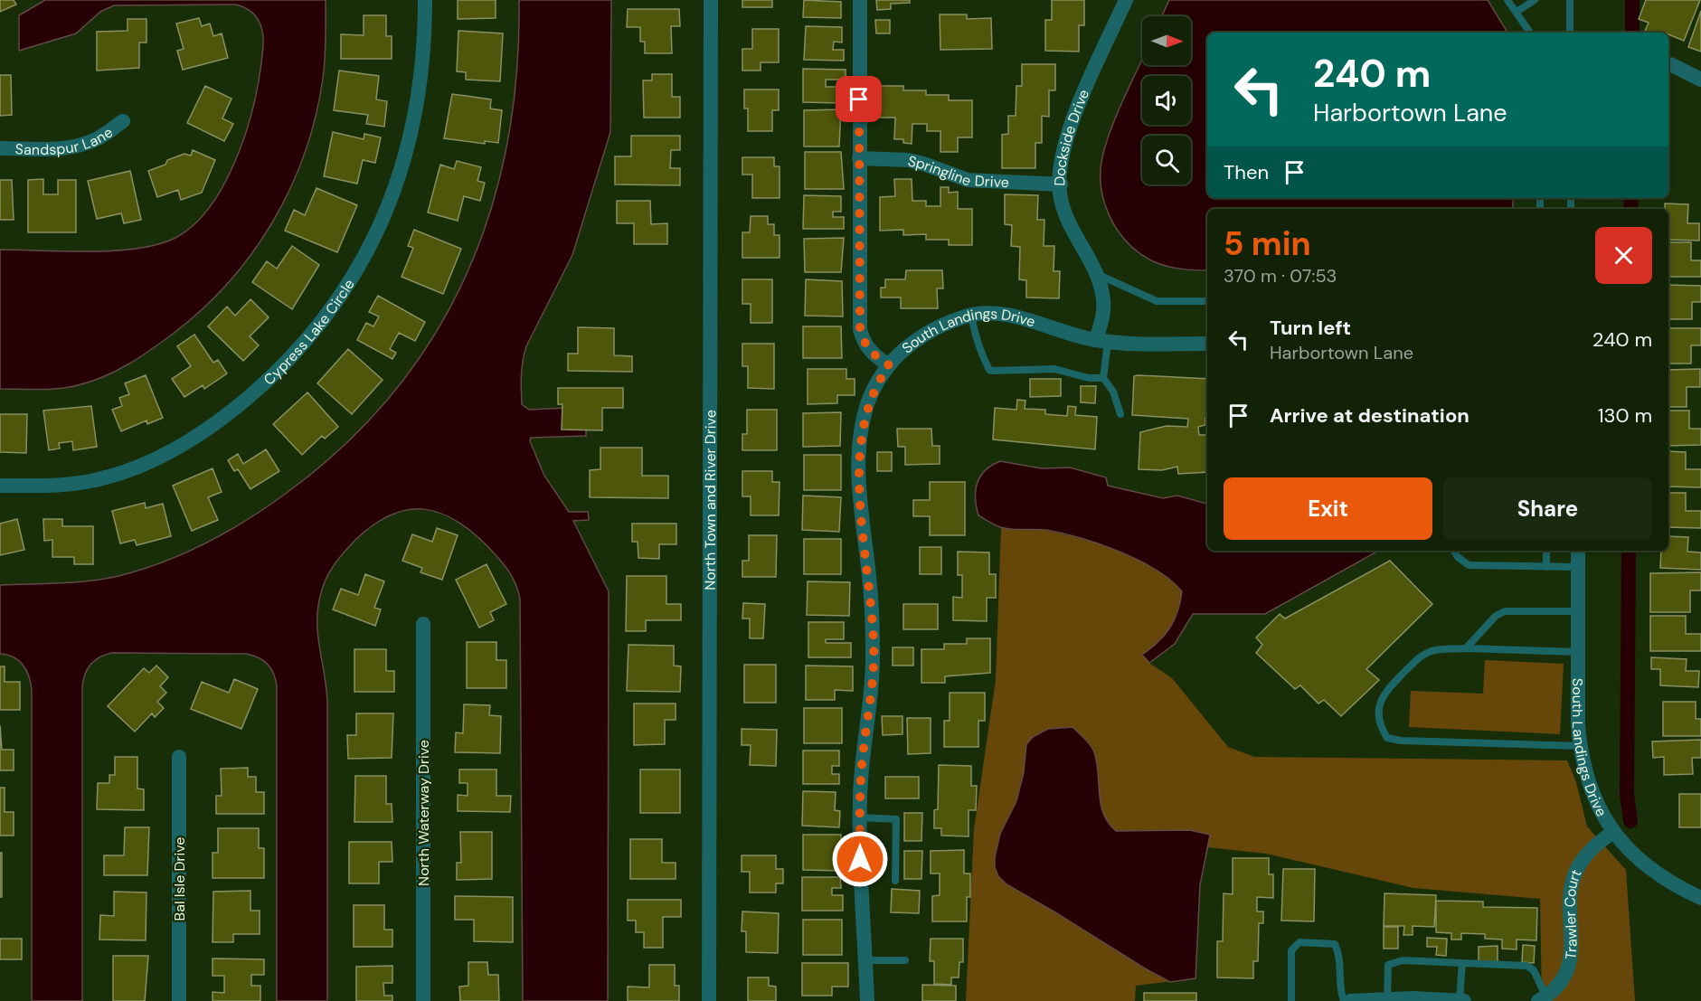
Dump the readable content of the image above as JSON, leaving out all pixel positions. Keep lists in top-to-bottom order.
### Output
{
  "streets": {
    "street": [
      "Sandspur Lane",
      "Dockside Drive",
      "Springline Drive",
      "Cypress Lake Circle",
      "South Landings Drive",
      "North Town and River Drive",
      "North Waterway Drive",
      "Bal Isle Drive",
      "Trawler Court"
    ]
  },
  "crossings": [
    ["Dockside Drive", "Springline Drive"],
    ["Dockside Drive", "South Landings Drive"],
    ["South Landings Drive", "Trawler Court"]
  ],
  "north": "right",
  "page": {
    "turn": ["240 m", "Harbortown Lane"],
    "then": "Then",
    "heading": ["5 min", "370 m · 07:53"],
    "list": [
      {
        "name": "Turn left",
        "note": "Harbortown Lane",
        "value": "240 m"
      },
      {
        "name": "Arrive at destination",
        "value": "130 m"
      }
    ],
    "buttons": ["Exit", "Share"]
  }
}
